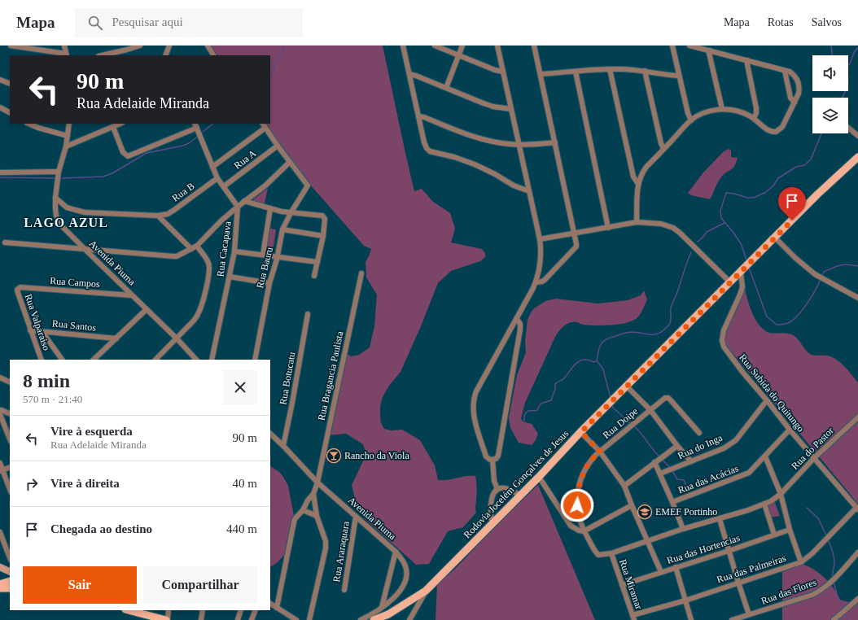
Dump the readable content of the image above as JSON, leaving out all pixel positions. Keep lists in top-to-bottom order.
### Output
{
  "streets": {
    "main road": ["Rodovia Jocelém Gonçalves de Jesus"],
    "street": [
      "Rua A",
      "Rua B",
      "Rua Cacapava",
      "Avenida Piuma",
      "Rua Bauru",
      "Rua Campos",
      "Rua Valparaiso",
      "Rua Santos",
      "Rua Bragancia Paulista",
      "Rua Botucatu",
      "Rua Subida do Quitungo",
      "Rua Doipe",
      "Rua do Inga",
      "Rua do Pastor",
      "Rua das Acácias",
      "Rua das Hortencias",
      "Rua Araraquara",
      "Rua das Palmeiras",
      "Rua Miramar",
      "Rua das Flores"
    ]
  },
  "crossings": [
    ["Avenida Piuma", "Rua Campos"],
    ["Avenida Piuma", "Rua Bragancia Paulista"],
    ["Avenida Piuma", "Rua Botucatu"],
    ["Avenida Piuma", "Rua Araraquara"],
    ["Rua Campos", "Rua Valparaiso"],
    ["Rua Valparaiso", "Rua Santos"],
    ["Rua Subida do Quitungo", "Rua do Inga"],
    ["Rua Subida do Quitungo", "Rua do Pastor"],
    ["Rua Subida do Quitungo", "Rua das Acácias"],
    ["Rua Subida do Quitungo", "Rodovia Jocelém Gonçalves de Jesus"],
    ["Rua Subida do Quitungo", "Rua das Palmeiras"],
    ["Rua Doipe", "Rua do Pastor"],
    ["Rua Doipe", "Rua Miramar"],
    ["Rua do Pastor", "Rua Miramar"],
    ["Rua das Hortencias", "Rua Miramar"],
    ["Rua das Palmeiras", "Rua Miramar"]
  ],
  "districts": ["LAGO AZUL"],
  "places": {
    "bar": ["Rancho da Viola"],
    "school or university": ["EMEF Portinho"]
  },
  "page": {
    "header": "Mapa",
    "search": "Pesquisar aqui",
    "nav": ["Mapa", "Rotas", "Salvos"],
    "turn": ["90 m", "Rua Adelaide Miranda"],
    "heading": ["8 min", "570 m · 21:40"],
    "list": [
      {
        "name": "Vire à esquerda",
        "note": "Rua Adelaide Miranda",
        "value": "90 m"
      },
      {
        "name": "Vire à direita",
        "value": "40 m"
      },
      {
        "name": "Chegada ao destino",
        "value": "440 m"
      }
    ],
    "buttons": ["Sair", "Compartilhar"]
  }
}
